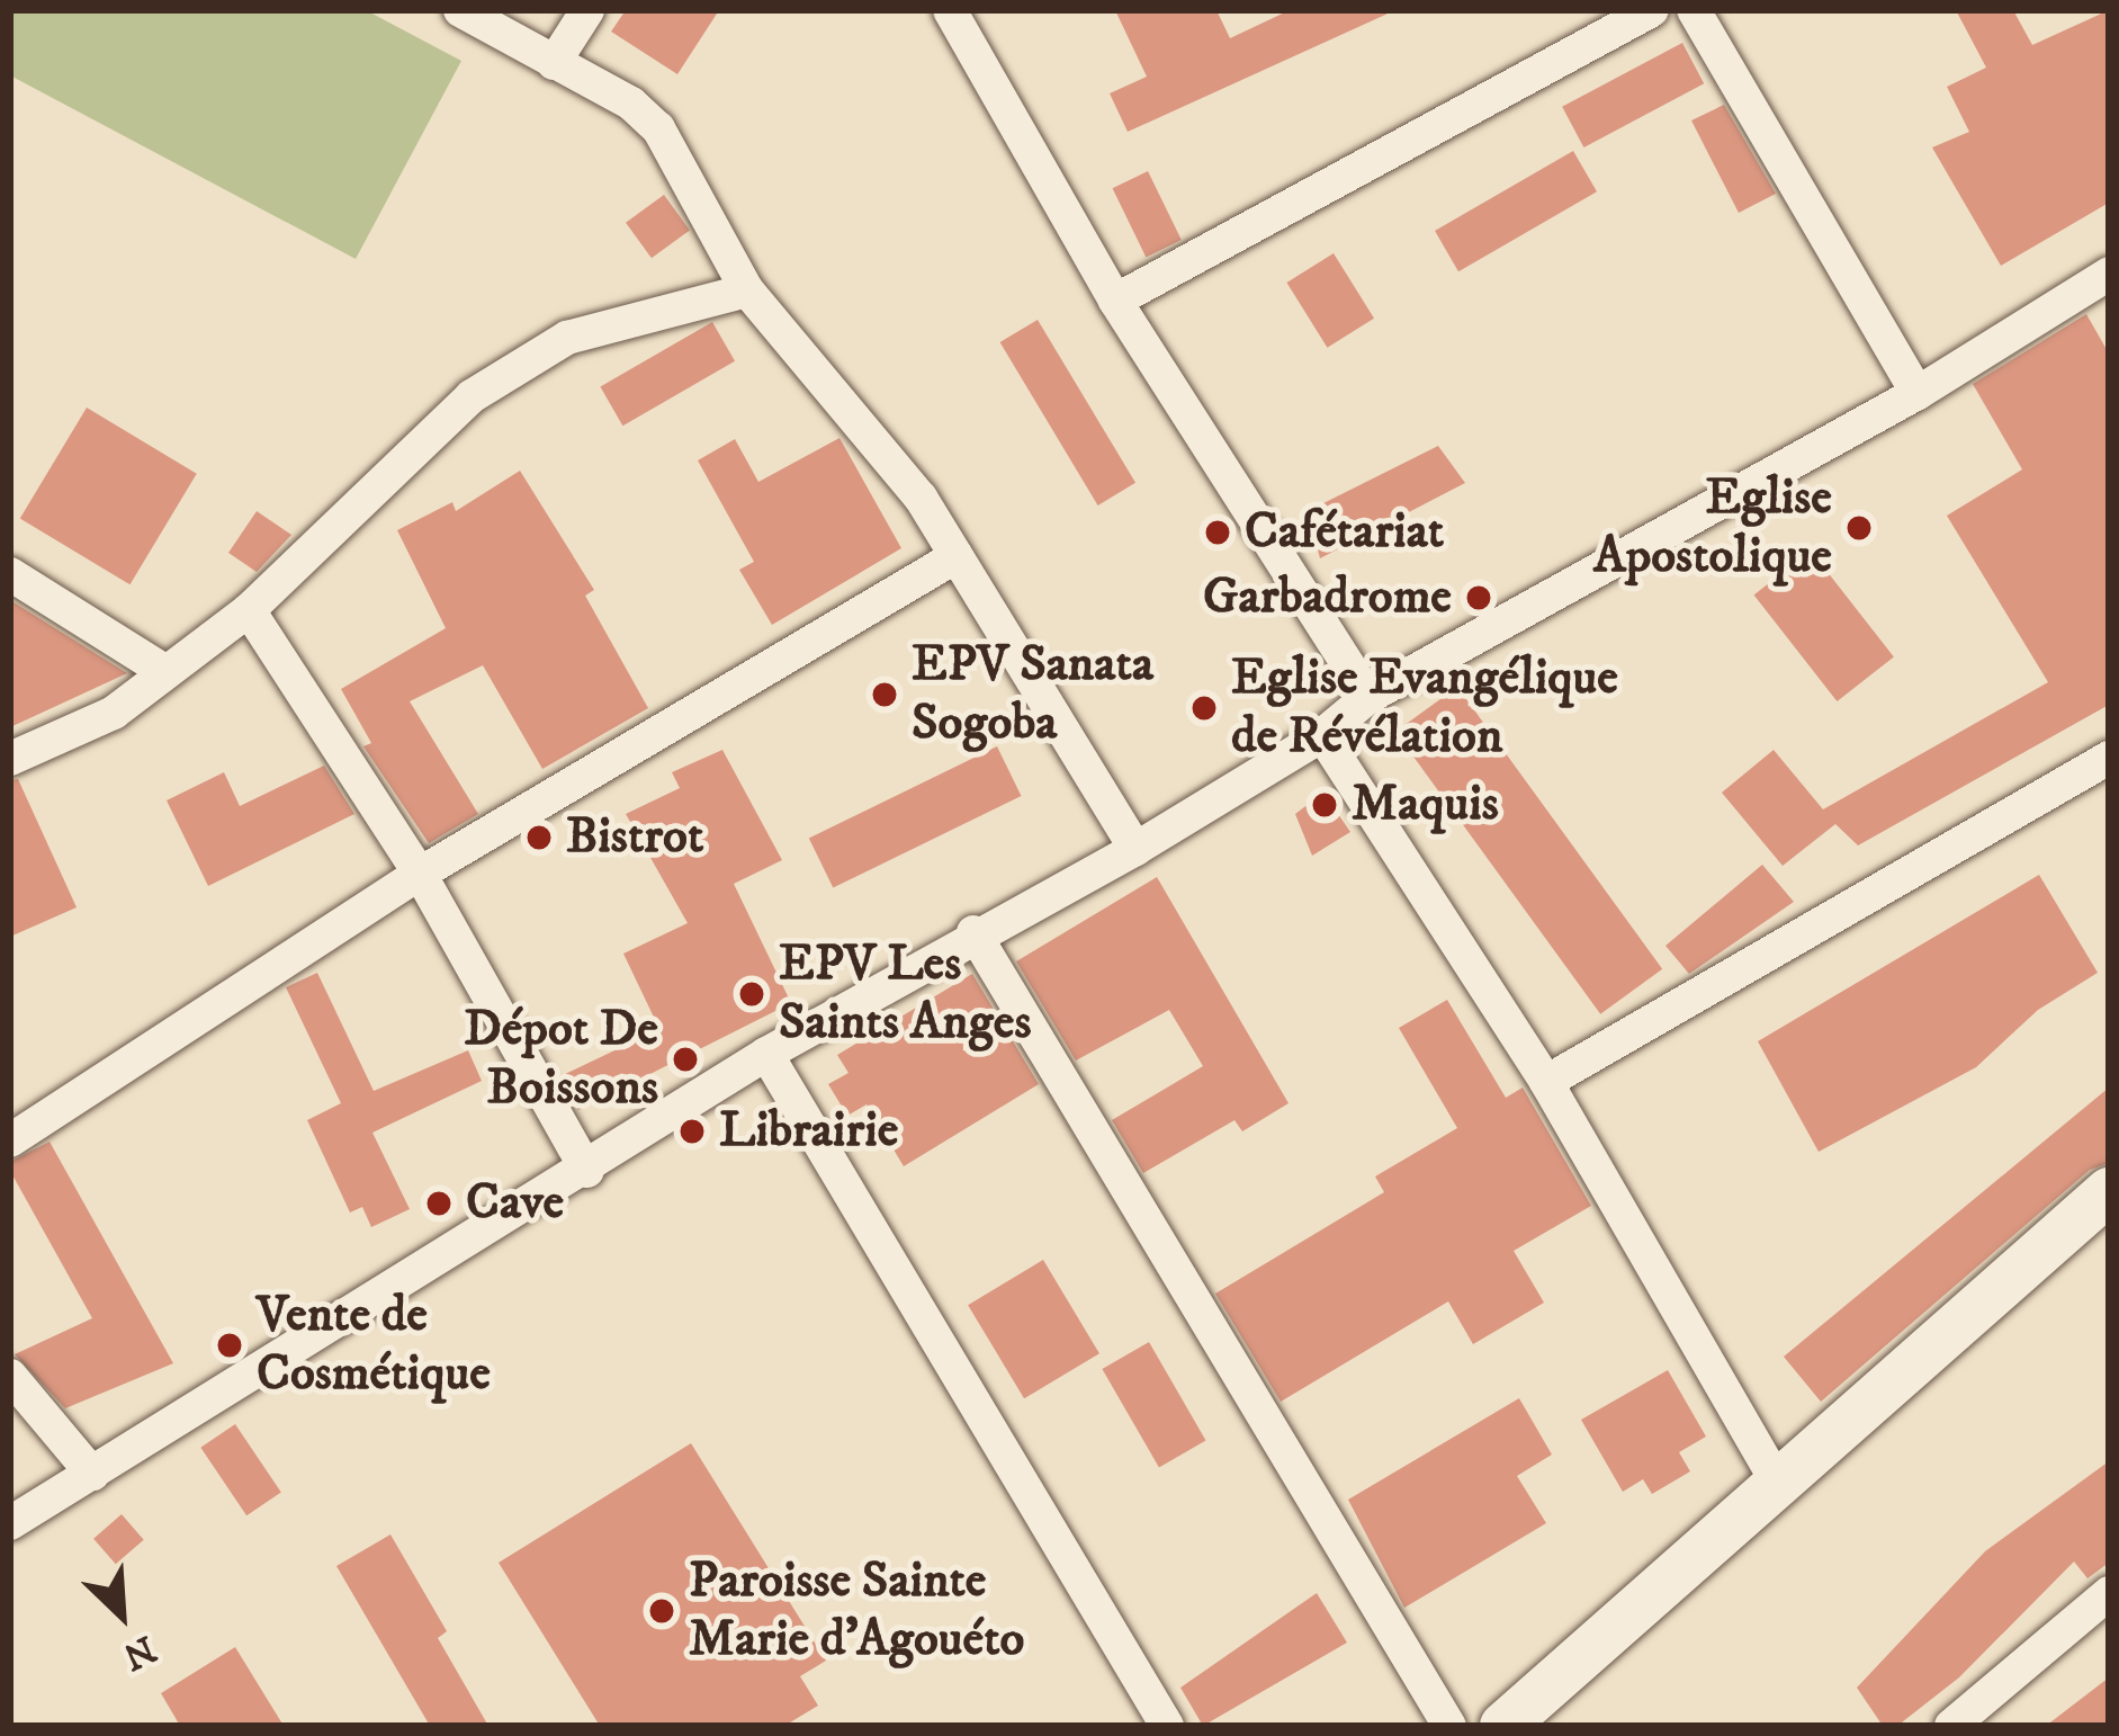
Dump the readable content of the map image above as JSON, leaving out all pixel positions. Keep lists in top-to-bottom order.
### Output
{
  "places": [
    "Eglise Apostolique",
    "Cafétariat",
    "Garbadrome",
    "EPV Sanata Sogoba",
    "Eglise Evangélique de Révélation",
    "Maquis",
    "Bistrot",
    "EPV Les Saints Anges",
    "Dépot De Boissons",
    "Librairie",
    "Cave",
    "Vente de Cosmétique",
    "Paroisse Sainte Marie d’Agouéto"
  ],
  "north": "bottom right"
}
